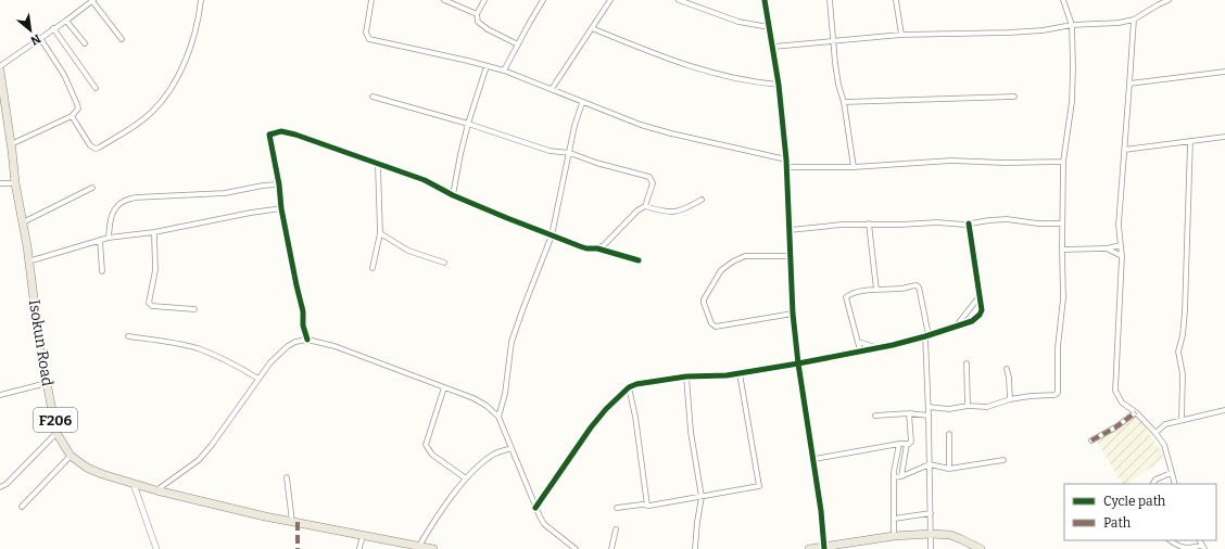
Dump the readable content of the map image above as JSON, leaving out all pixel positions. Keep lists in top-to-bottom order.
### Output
{
  "streets": {
    "main road": ["Isokun Road", "F206"]
  },
  "crossings": [
    ["Isokun Road", "F206"]
  ],
  "legend": ["Cycle path", "Path"],
  "north": "bottom right"
}
